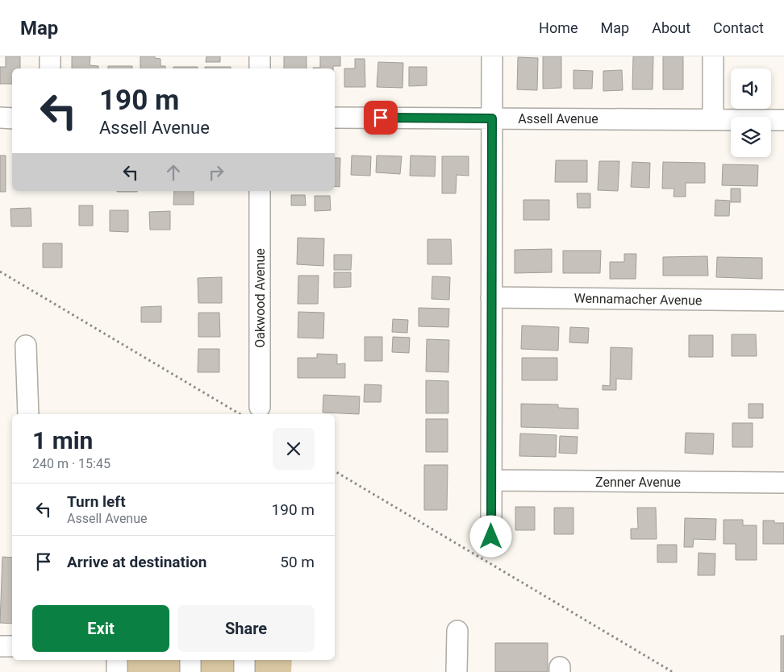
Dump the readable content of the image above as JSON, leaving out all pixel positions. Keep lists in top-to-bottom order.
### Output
{
  "streets": {
    "street": [
      "Assell Avenue",
      "Oakwood Avenue",
      "Wennamacher Avenue",
      "Zenner Avenue"
    ]
  },
  "page": {
    "header": "Map",
    "nav": [
      "Home",
      "Map",
      "About",
      "Contact"
    ],
    "turn": ["190 m", "Assell Avenue"],
    "heading": ["1 min", "240 m · 15:45"],
    "list": [
      {
        "name": "Turn left",
        "note": "Assell Avenue",
        "value": "190 m"
      },
      {
        "name": "Arrive at destination",
        "value": "50 m"
      }
    ],
    "buttons": ["Exit", "Share"]
  }
}
